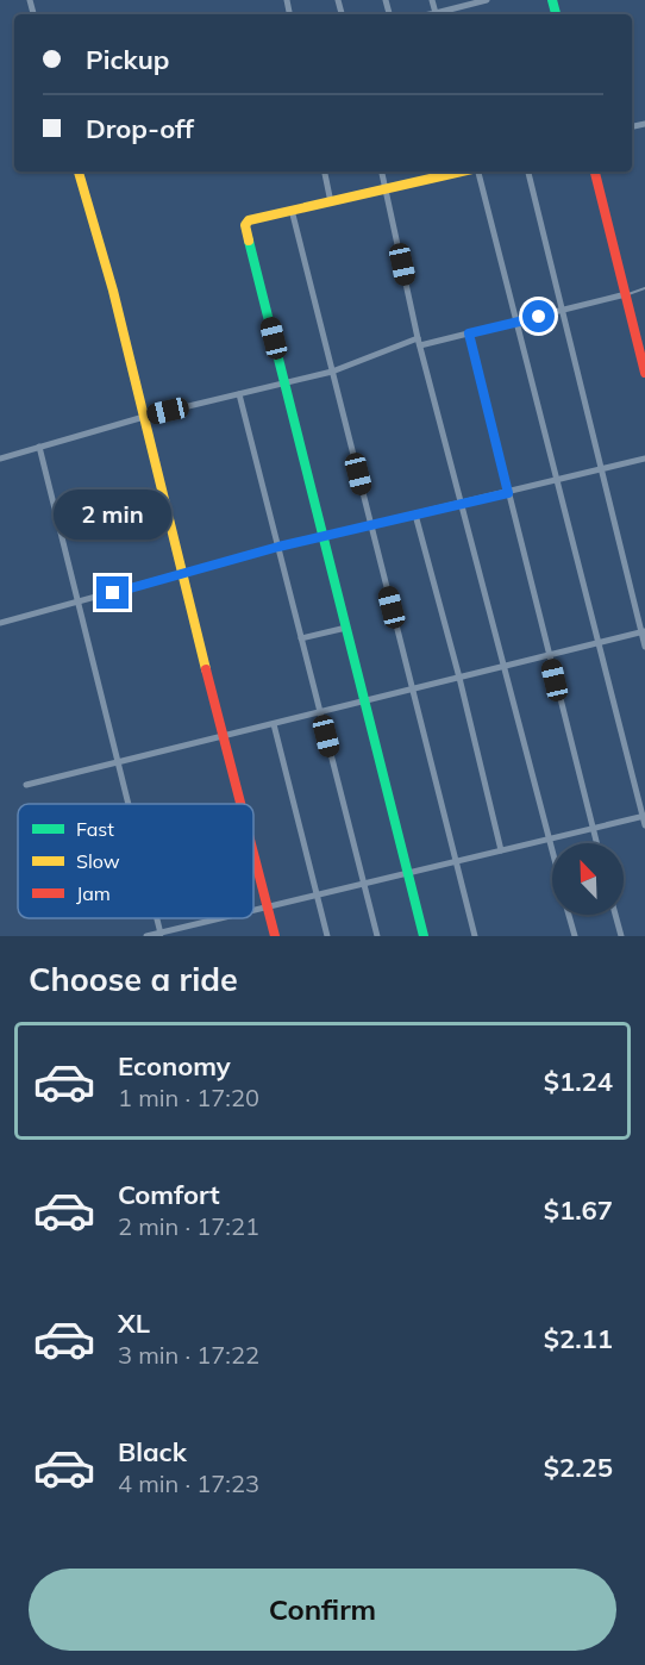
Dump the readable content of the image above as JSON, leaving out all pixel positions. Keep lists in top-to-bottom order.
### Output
{
  "legend": ["Fast", "Slow", "Jam"],
  "north": "top left",
  "page": {
    "banner": ["Pickup", "Drop-off"],
    "bubble": "2 min",
    "heading": "Choose a ride",
    "list": [
      {
        "name": "Economy",
        "note": "1 min · 17:20",
        "value": "$1.24"
      },
      {
        "name": "Comfort",
        "note": "2 min · 17:21",
        "value": "$1.67"
      },
      {
        "name": "XL",
        "note": "3 min · 17:22",
        "value": "$2.11"
      },
      {
        "name": "Black",
        "note": "4 min · 17:23",
        "value": "$2.25"
      }
    ],
    "buttons": "Confirm"
  }
}
